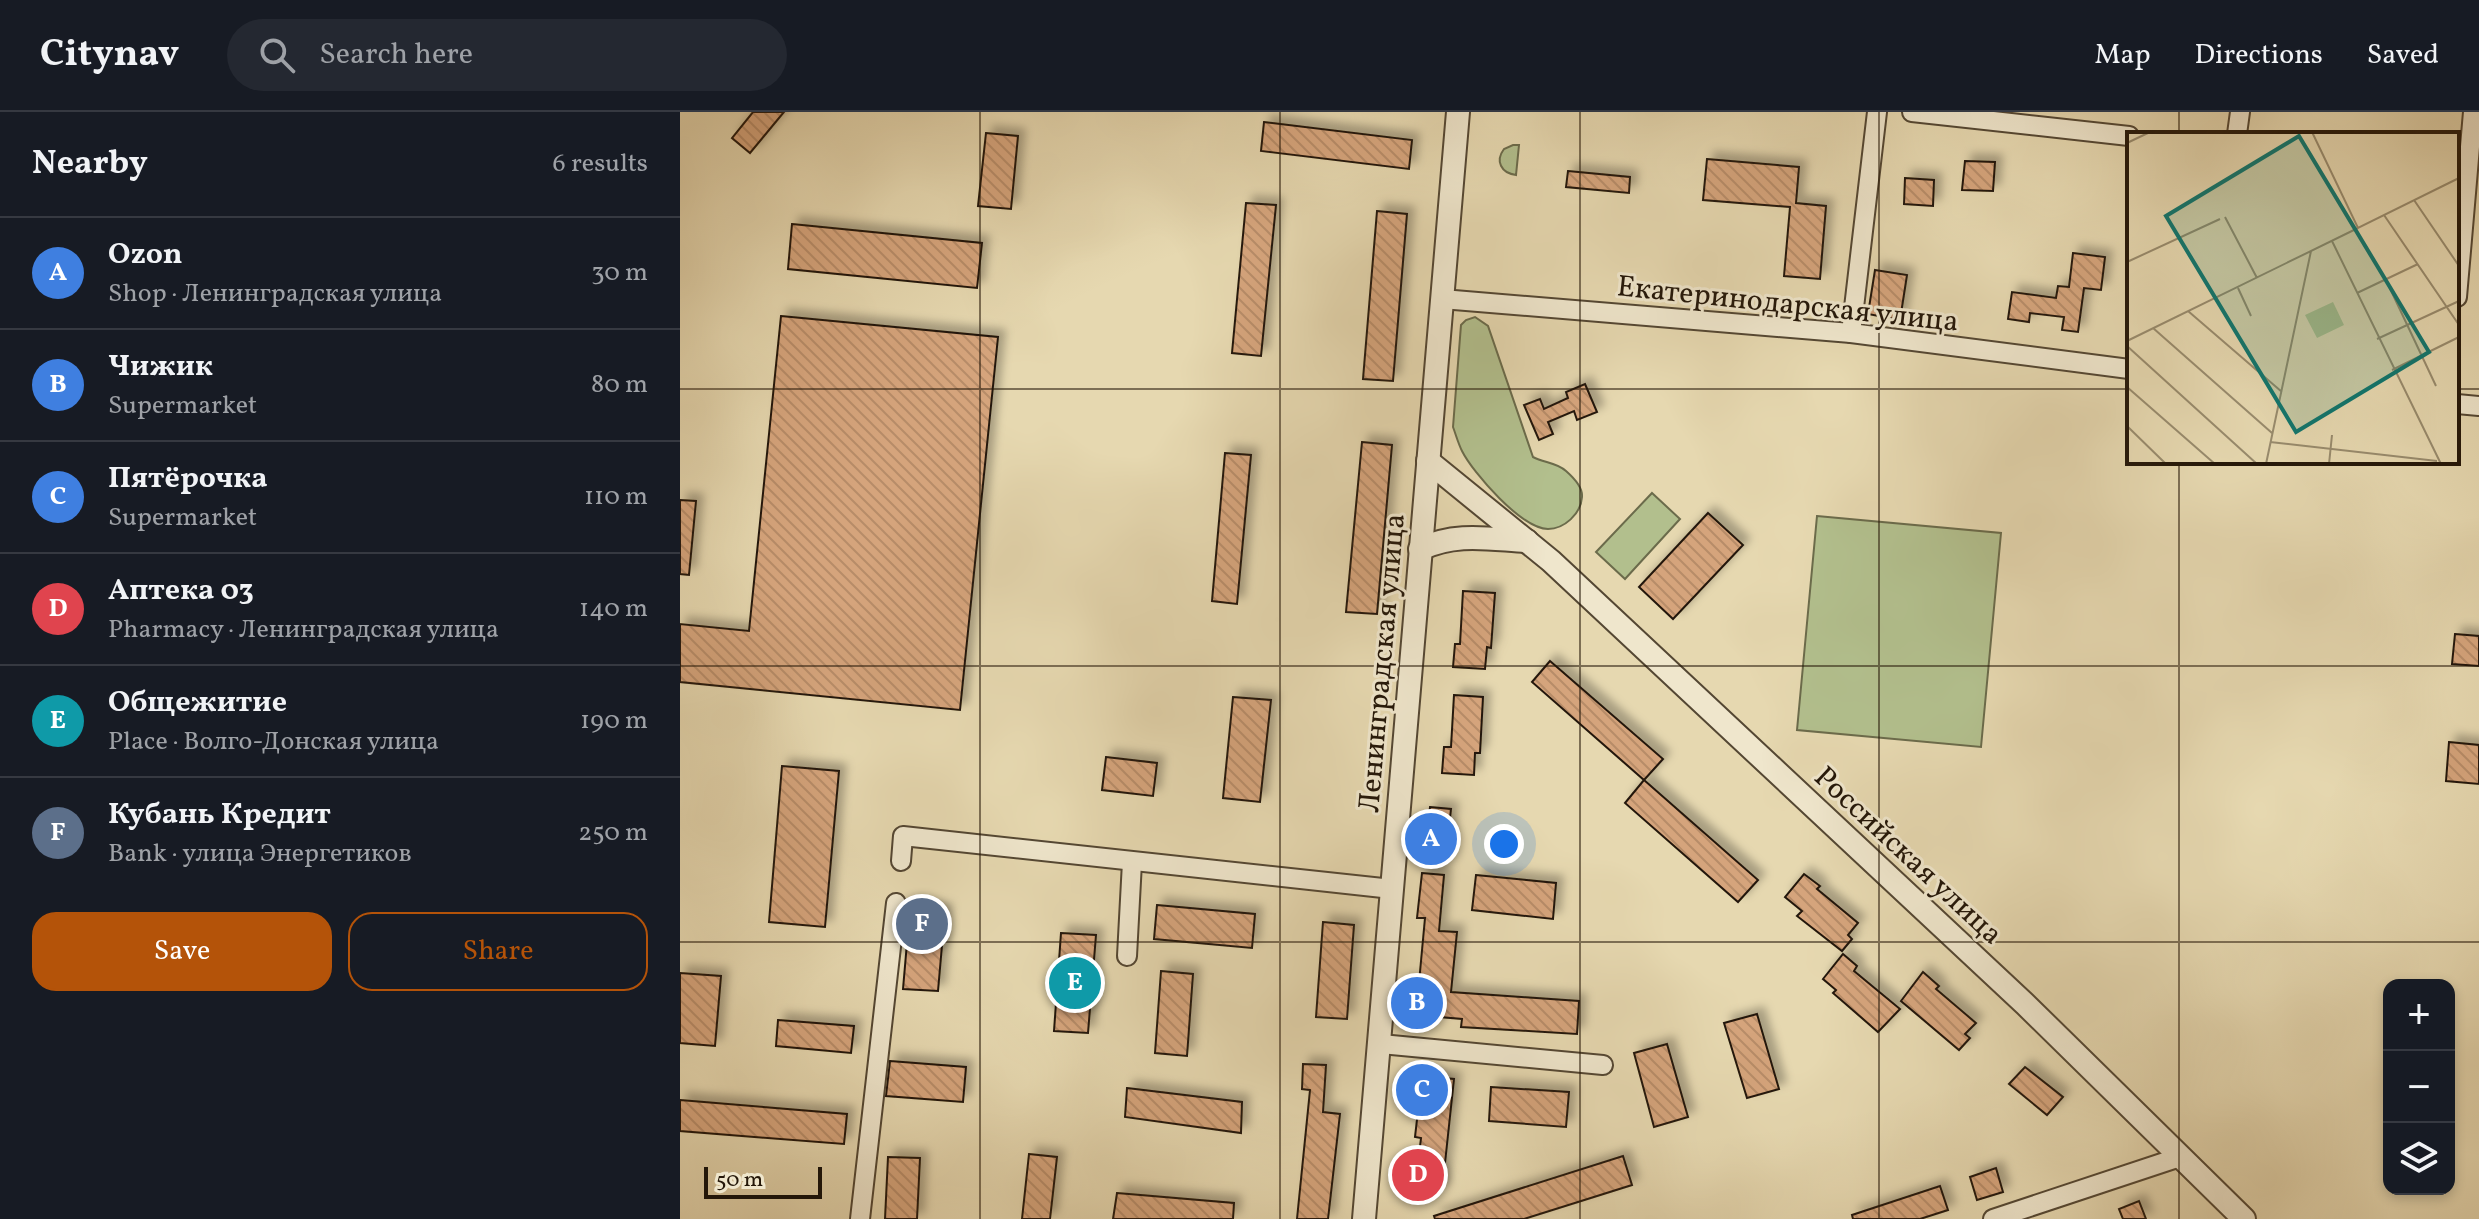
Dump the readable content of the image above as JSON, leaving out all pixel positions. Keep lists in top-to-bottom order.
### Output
{
  "streets": {
    "street": ["Екатеринодарская улица", "Ленинградская улица", "Российская улица"]
  },
  "crossings": [
    ["Екатеринодарская улица", "Ленинградская улица"],
    ["Ленинградская улица", "Российская улица"]
  ],
  "scale_bar": "50 m",
  "page": {
    "header": "Citynav",
    "search": "Search here",
    "nav": ["Map", "Directions", "Saved"],
    "heading": ["Nearby", "6 results"],
    "list": [
      {
        "mark": "A",
        "name": "Ozon",
        "note": "Shop · Ленинградская улица",
        "value": "30 m"
      },
      {
        "mark": "B",
        "name": "Чижик",
        "note": "Supermarket",
        "value": "80 m"
      },
      {
        "mark": "C",
        "name": "Пятёрочка",
        "note": "Supermarket",
        "value": "110 m"
      },
      {
        "mark": "D",
        "name": "Аптека 03",
        "note": "Pharmacy · Ленинградская улица",
        "value": "140 m"
      },
      {
        "mark": "E",
        "name": "Общежитие",
        "note": "Place · Волго-Донская улица",
        "value": "190 m"
      },
      {
        "mark": "F",
        "name": "Кубань Кредит",
        "note": "Bank · улица Энергетиков",
        "value": "250 m"
      }
    ],
    "pins": [
      "A",
      "F",
      "E",
      "B",
      "C",
      "D"
    ],
    "buttons": ["Save", "Share"],
    "map_buttons": ["+", "−"],
    "scale": "50 m"
  }
}
